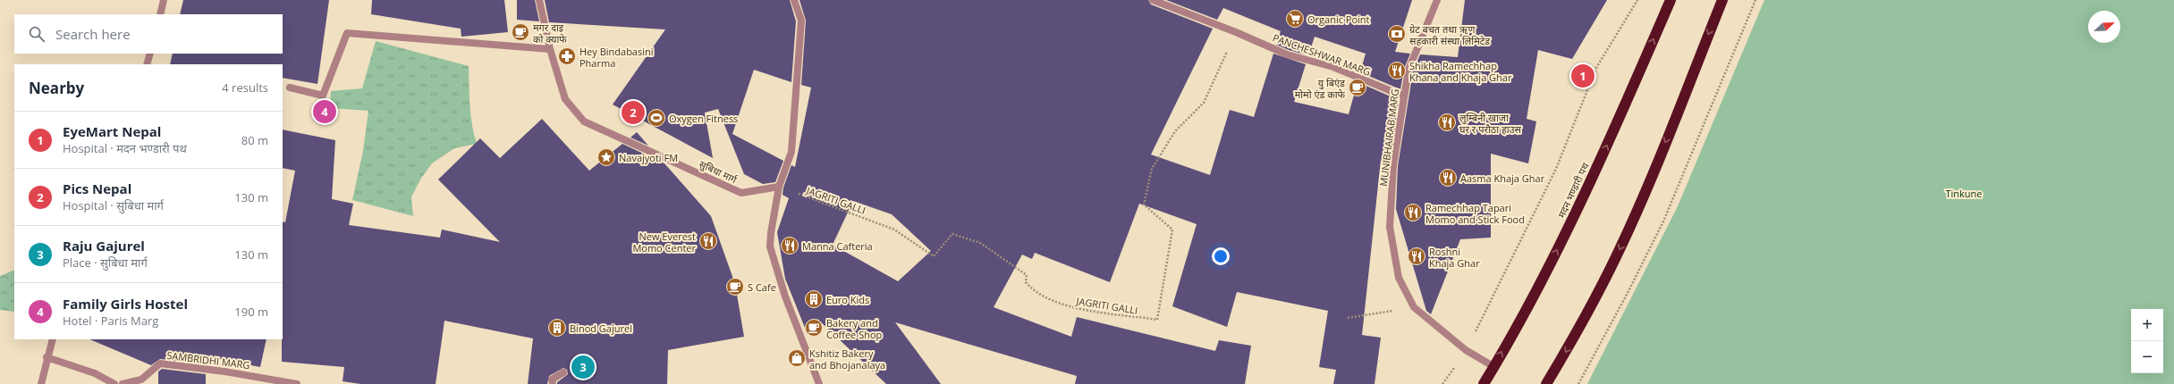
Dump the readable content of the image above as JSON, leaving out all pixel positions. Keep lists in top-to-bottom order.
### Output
{
  "streets": {
    "highway": ["मदन भण्डारी पथ"],
    "street": [
      "PANCHESHWAR MARG",
      "MUNIBHAIRAB MARG",
      "सुबिधा मार्ग",
      "SAMBRIDHI MARG"
    ],
    "path": ["JAGRITI GALLI"]
  },
  "crossings": [
    ["PANCHESHWAR MARG", "MUNIBHAIRAB MARG"],
    ["PANCHESHWAR MARG", "JAGRITI GALLI"],
    ["MUNIBHAIRAB MARG", "मदन भण्डारी पथ"],
    ["सुबिधा मार्ग", "JAGRITI GALLI"]
  ],
  "parks": ["Tinkune"],
  "places": {
    "supermarket": ["Organic Point"],
    "cafe": [
      "मगर दाइ को क्याफे",
      "यु बिएंड मोमो एंड काफे",
      "S Cafe",
      "Bakery and Coffee Shop"
    ],
    "bank": ["ग्रेट बचत तथा ऋण सहकारी संस्था लिमिटेड"],
    "pharmacy": ["Hey Bindabasini Pharma"],
    "restaurant": [
      "Shikha Ramechhap Khana and Khaja Ghar",
      "लुम्बिनी खाजा घर र परौठा हाउस",
      "Aasma Khaja Ghar",
      "Ramechhap Tapari Momo and Stick Food",
      "New Everest Momo Center",
      "Manna Cafteria",
      "Roshni Khaja Ghar"
    ],
    "sports": ["Oxygen Fitness"],
    "place": ["Navajyoti FM"],
    "building": ["Euro Kids", "Binod Gajurel"],
    "shop": ["Kshitiz Bakery and Bhojanalaya"]
  },
  "north": "top right",
  "page": {
    "search": "Search here",
    "pins": [
      "1",
      "4",
      "2",
      "3"
    ],
    "heading": ["Nearby", "4 results"],
    "list": [
      {
        "mark": "1",
        "name": "EyeMart Nepal",
        "note": "Hospital · मदन भण्डारी पथ",
        "value": "80 m"
      },
      {
        "mark": "2",
        "name": "Pics Nepal",
        "note": "Hospital · सुबिधा मार्ग",
        "value": "130 m"
      },
      {
        "mark": "3",
        "name": "Raju Gajurel",
        "note": "Place · सुबिधा मार्ग",
        "value": "130 m"
      },
      {
        "mark": "4",
        "name": "Family Girls Hostel",
        "note": "Hotel · Paris Marg",
        "value": "190 m"
      }
    ],
    "map_buttons": ["+", "−"]
  }
}
